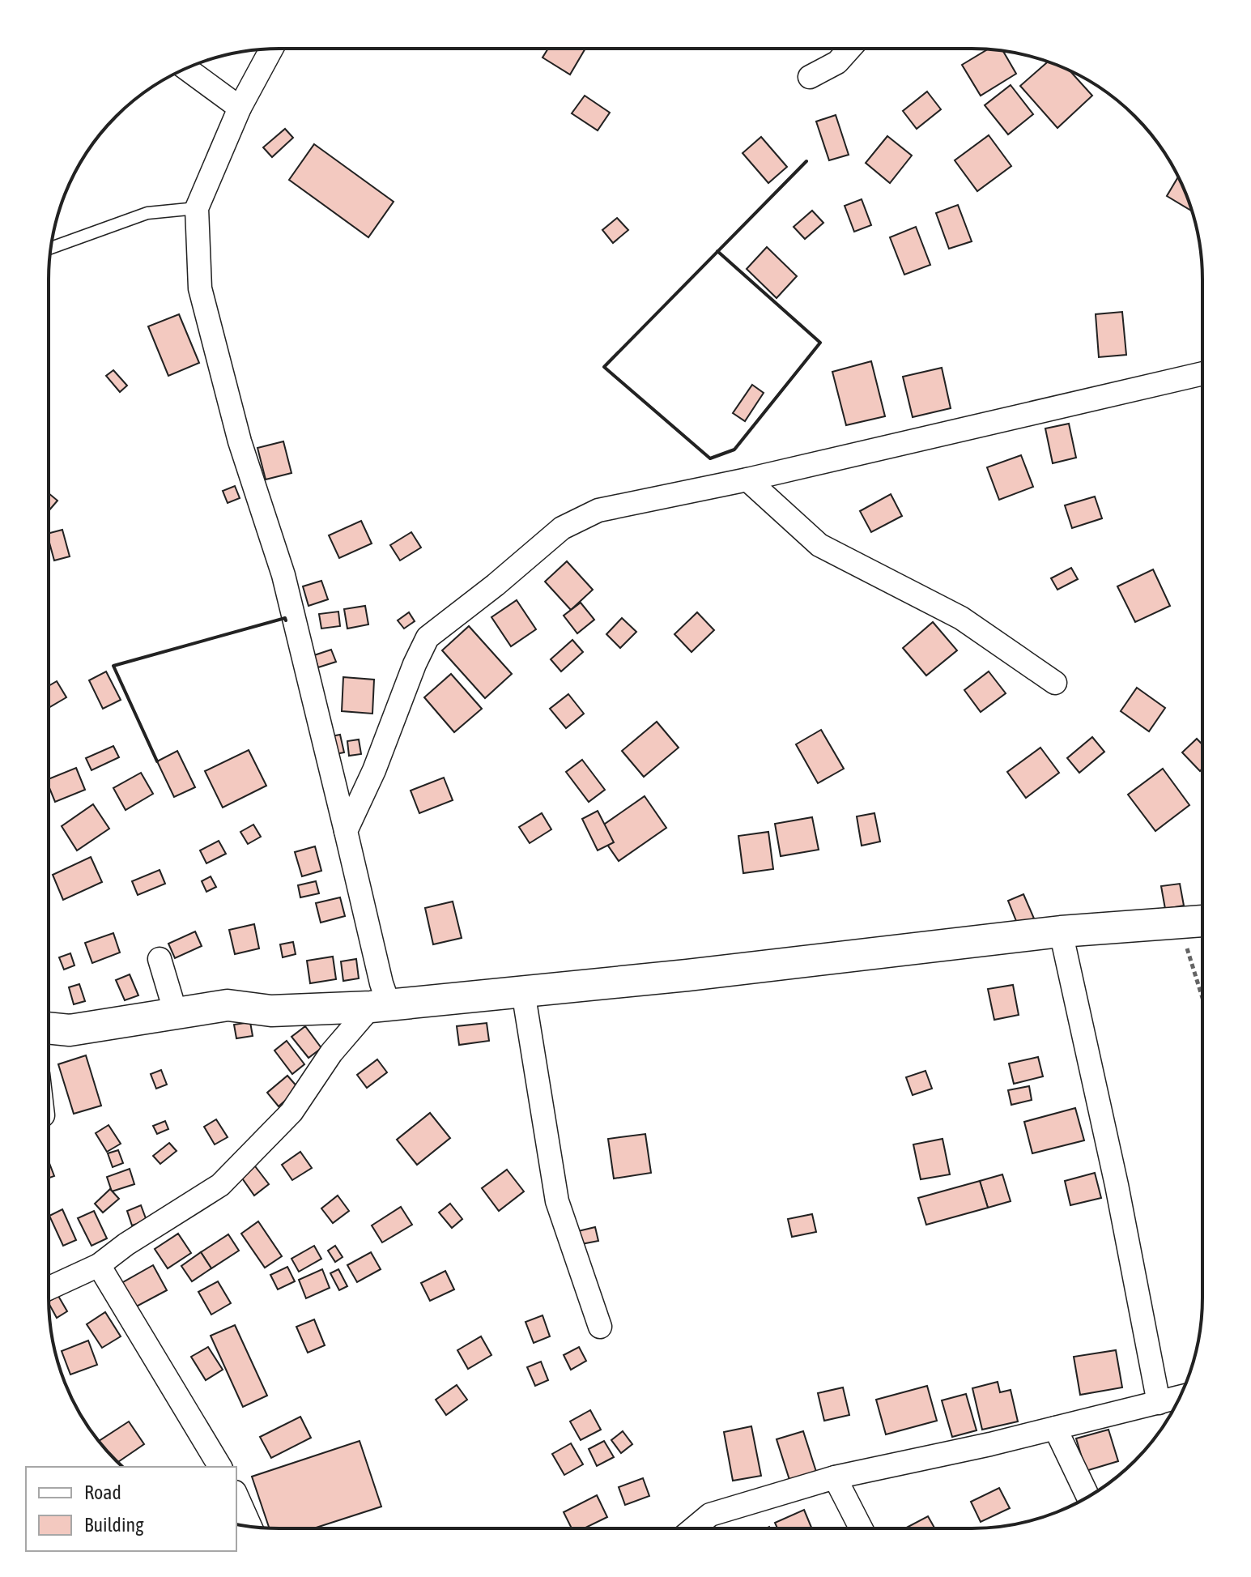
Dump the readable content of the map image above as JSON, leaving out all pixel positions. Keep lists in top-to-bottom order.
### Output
{
  "legend": ["Road", "Building"]
}
